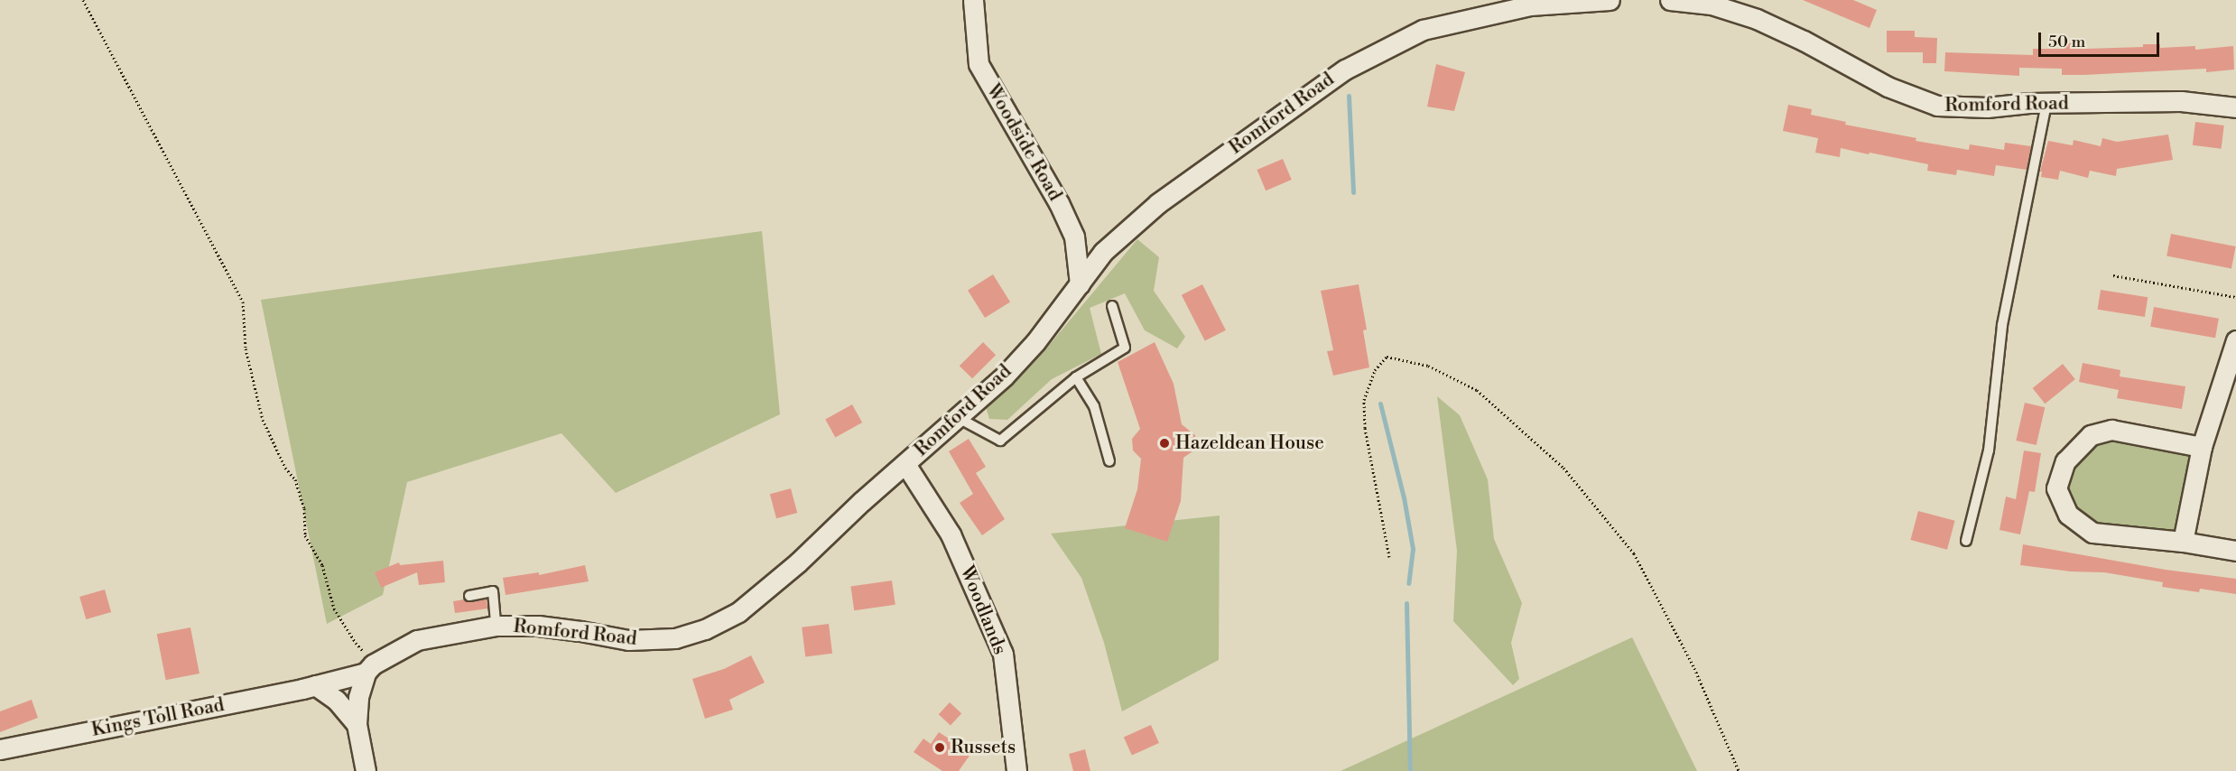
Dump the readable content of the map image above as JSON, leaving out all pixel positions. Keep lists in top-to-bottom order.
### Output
{
  "streets": {
    "street": [
      "Romford Road",
      "Woodside Road",
      "Woodlands",
      "Kings Toll Road"
    ]
  },
  "crossings": [
    ["Romford Road", "Woodside Road"],
    ["Romford Road", "Woodlands"],
    ["Romford Road", "Kings Toll Road"]
  ],
  "places": ["Hazeldean House", "Russets"],
  "scale_bar": "50 m"
}
